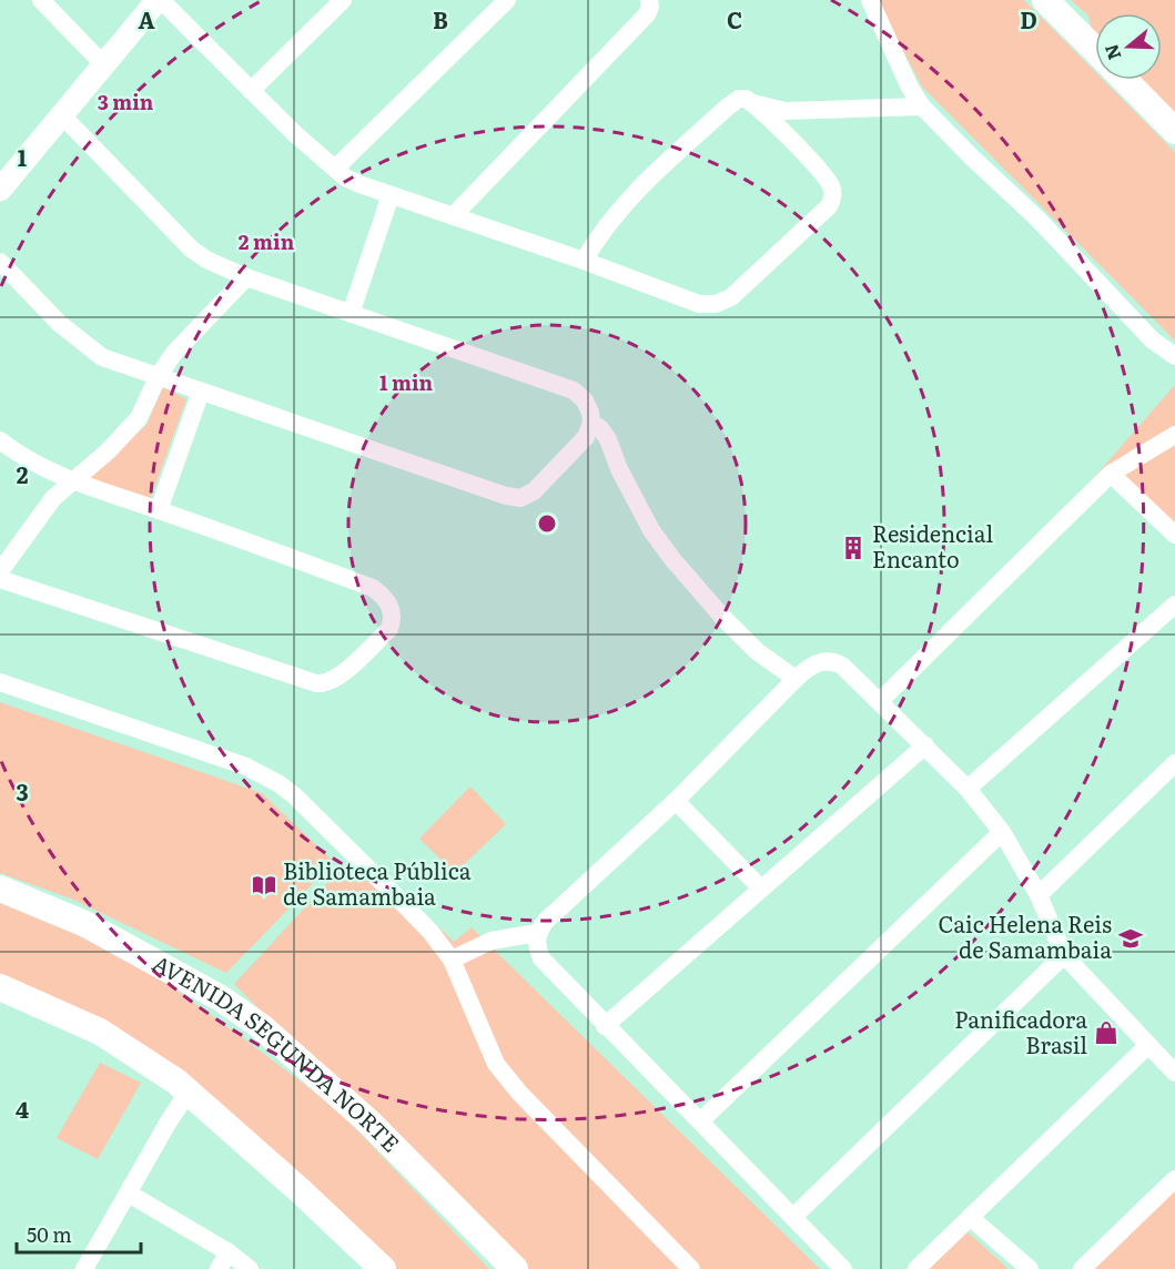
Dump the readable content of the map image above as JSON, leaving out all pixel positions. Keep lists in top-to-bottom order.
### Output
{
  "streets": {
    "main road": ["AVENIDA SEGUNDA NORTE"]
  },
  "places": {
    "building": ["Residencial Encanto"],
    "library": ["Biblioteca Pública de Samambaia"],
    "school or university": ["Caic Helena Reis de Samambaia"],
    "shop": ["Panificadora Brasil"]
  },
  "scale_bar": "50 m",
  "north": "left",
  "grid": {
    "columns": [
      "A",
      "B",
      "C",
      "D"
    ],
    "rows": [
      "1",
      "2",
      "3",
      "4"
    ]
  },
  "rings": ["3 min", "2 min", "1 min"]
}
